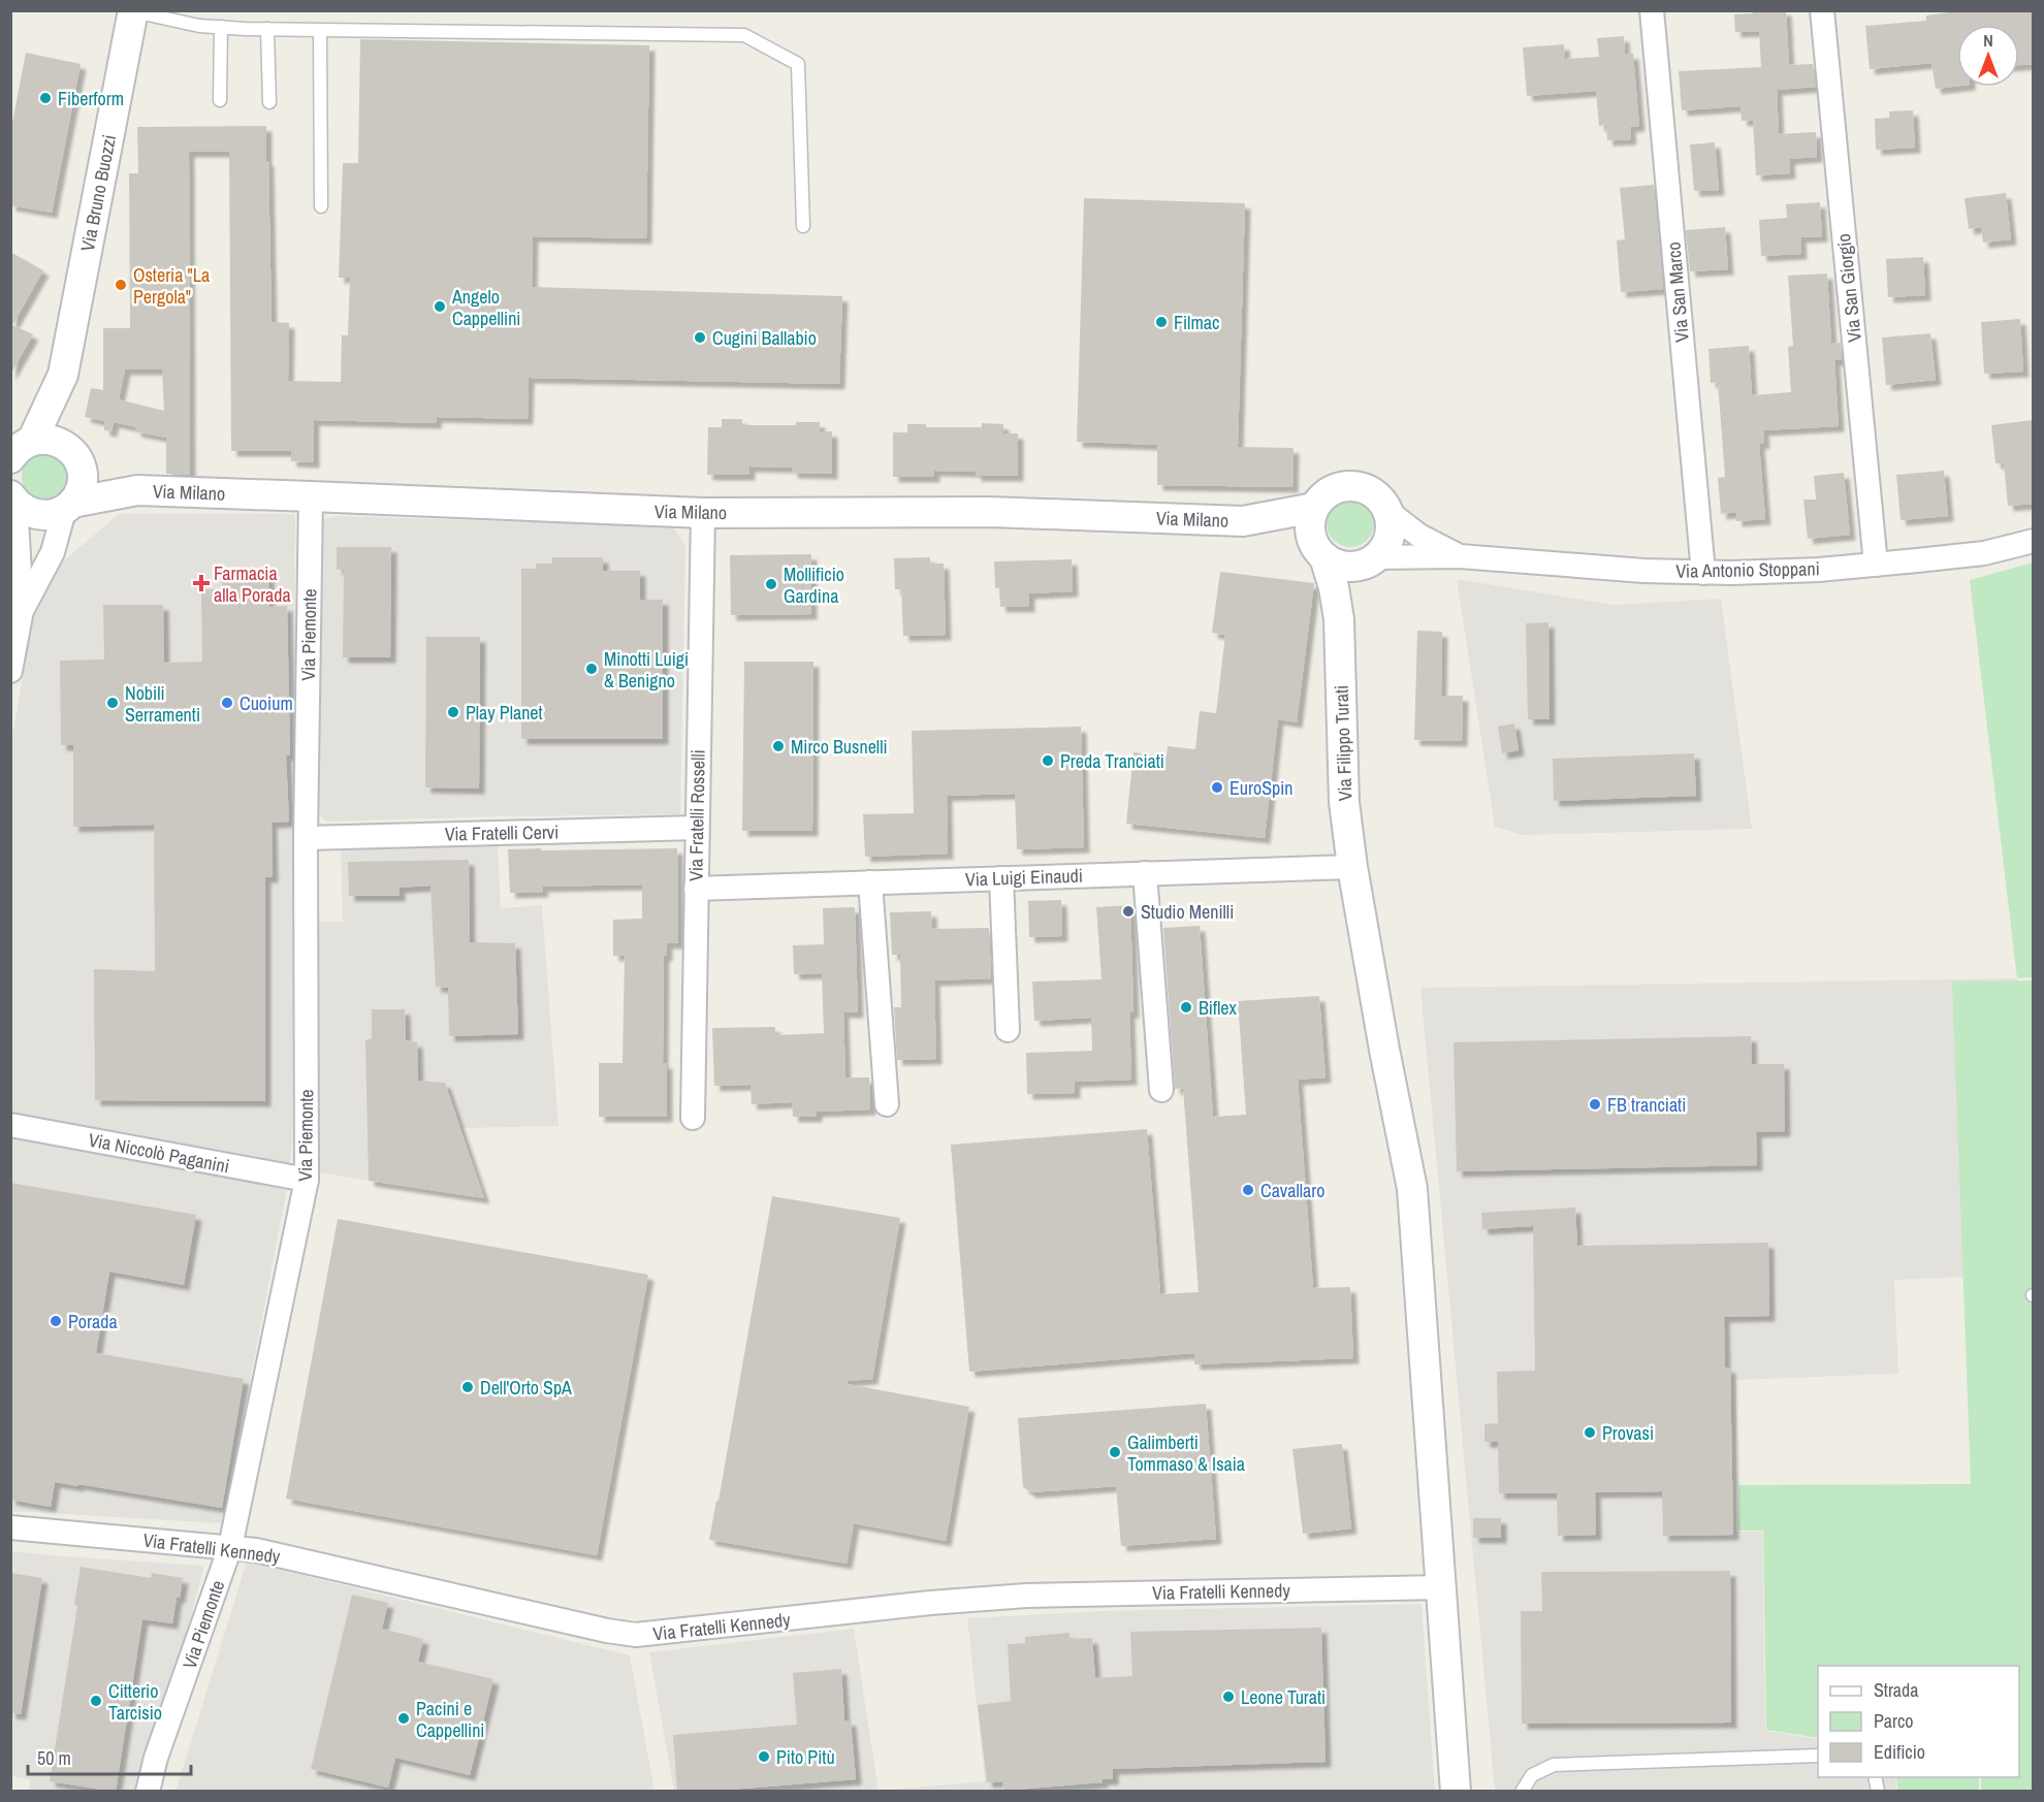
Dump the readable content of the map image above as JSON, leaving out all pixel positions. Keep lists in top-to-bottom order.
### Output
{
  "streets": {
    "street": [
      "Via Bruno Buozzi",
      "Via San Giorgio",
      "Via San Marco",
      "Via Milano",
      "Via Antonio Stoppani",
      "Via Piemonte",
      "Via Filippo Turati",
      "Via Fratelli Rosselli",
      "Via Fratelli Cervi",
      "Via Luigi Einaudi",
      "Via Niccolò Paganini",
      "Via Fratelli Kennedy"
    ]
  },
  "crossings": [
    ["Via Bruno Buozzi", "Via Milano"],
    ["Via San Giorgio", "Via Antonio Stoppani"],
    ["Via San Marco", "Via Antonio Stoppani"],
    ["Via Milano", "Via Antonio Stoppani"],
    ["Via Milano", "Via Piemonte"],
    ["Via Milano", "Via Filippo Turati"],
    ["Via Milano", "Via Fratelli Rosselli"],
    ["Via Antonio Stoppani", "Via Filippo Turati"],
    ["Via Piemonte", "Via Fratelli Cervi"],
    ["Via Piemonte", "Via Niccolò Paganini"],
    ["Via Piemonte", "Via Fratelli Kennedy"],
    ["Via Filippo Turati", "Via Luigi Einaudi"],
    ["Via Filippo Turati", "Via Fratelli Kennedy"],
    ["Via Fratelli Rosselli", "Via Fratelli Cervi"],
    ["Via Fratelli Rosselli", "Via Luigi Einaudi"]
  ],
  "places": {
    "other": [
      "Fiberform",
      "Osteria \"La Pergola\"",
      "Angelo Cappellini",
      "Filmac",
      "Cugini Ballabio",
      "Mollificio Gardina",
      "Minotti Luigi & Benigno",
      "Nobili Serramenti",
      "Cuoium",
      "Play Planet",
      "Mirco Busnelli",
      "Preda Tranciati",
      "EuroSpin",
      "Studio Menilli",
      "Biflex",
      "FB tranciati",
      "Cavallaro",
      "Porada",
      "Dell'Orto SpA",
      "Provasi",
      "Galimberti Tommaso & Isaia",
      "Leone Turati",
      "Citterio Tarcisio",
      "Pacini e Cappellini",
      "Pito Pitù"
    ],
    "health": ["Farmacia alla Porada"]
  },
  "legend": ["Strada", "Parco", "Edificio"],
  "scale_bar": "50 m",
  "north": "top"
}
